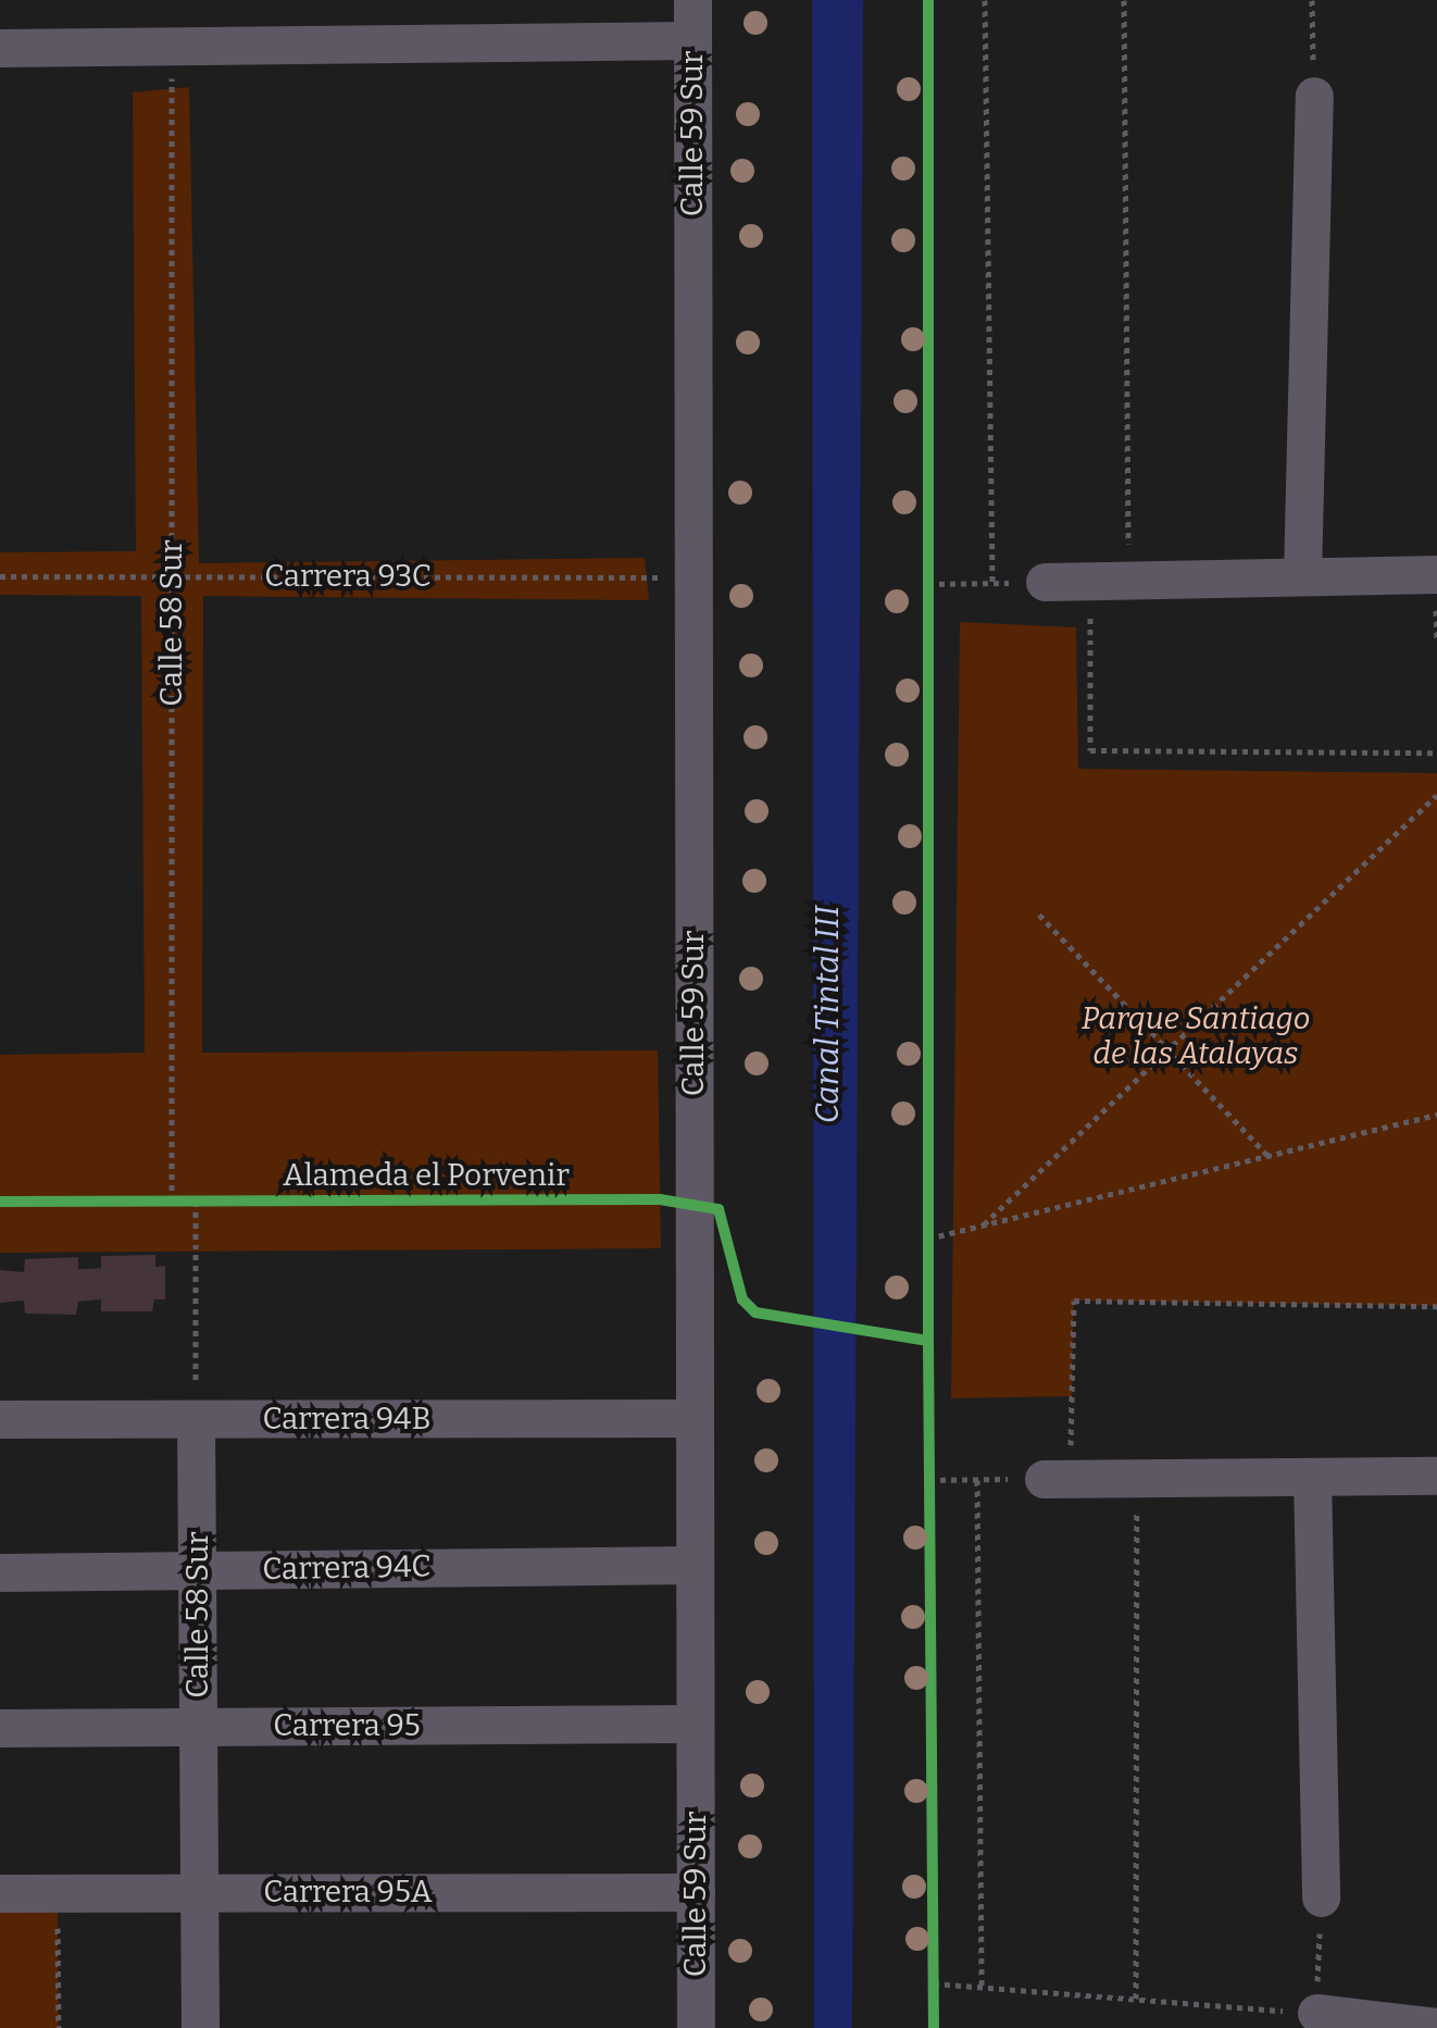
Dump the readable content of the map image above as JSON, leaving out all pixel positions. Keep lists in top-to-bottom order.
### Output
{
  "streets": {
    "street": [
      "Calle 59 Sur",
      "Calle 58 Sur",
      "Carrera 94B",
      "Carrera 94C",
      "Carrera 95",
      "Carrera 95A"
    ],
    "path": ["Carrera 93C"],
    "cycle path": ["Alameda el Porvenir"]
  },
  "crossings": [
    ["Calle 59 Sur", "Carrera 93C"],
    ["Calle 59 Sur", "Carrera 94B"],
    ["Calle 59 Sur", "Carrera 94C"],
    ["Calle 59 Sur", "Carrera 95"],
    ["Calle 59 Sur", "Carrera 95A"],
    ["Carrera 93C", "Calle 58 Sur"],
    ["Calle 58 Sur", "Carrera 94B"],
    ["Calle 58 Sur", "Carrera 94C"],
    ["Calle 58 Sur", "Carrera 95"],
    ["Calle 58 Sur", "Carrera 95A"]
  ],
  "water": ["Canal Tintal III"],
  "parks": ["Parque Santiago de las Atalayas"]
}
